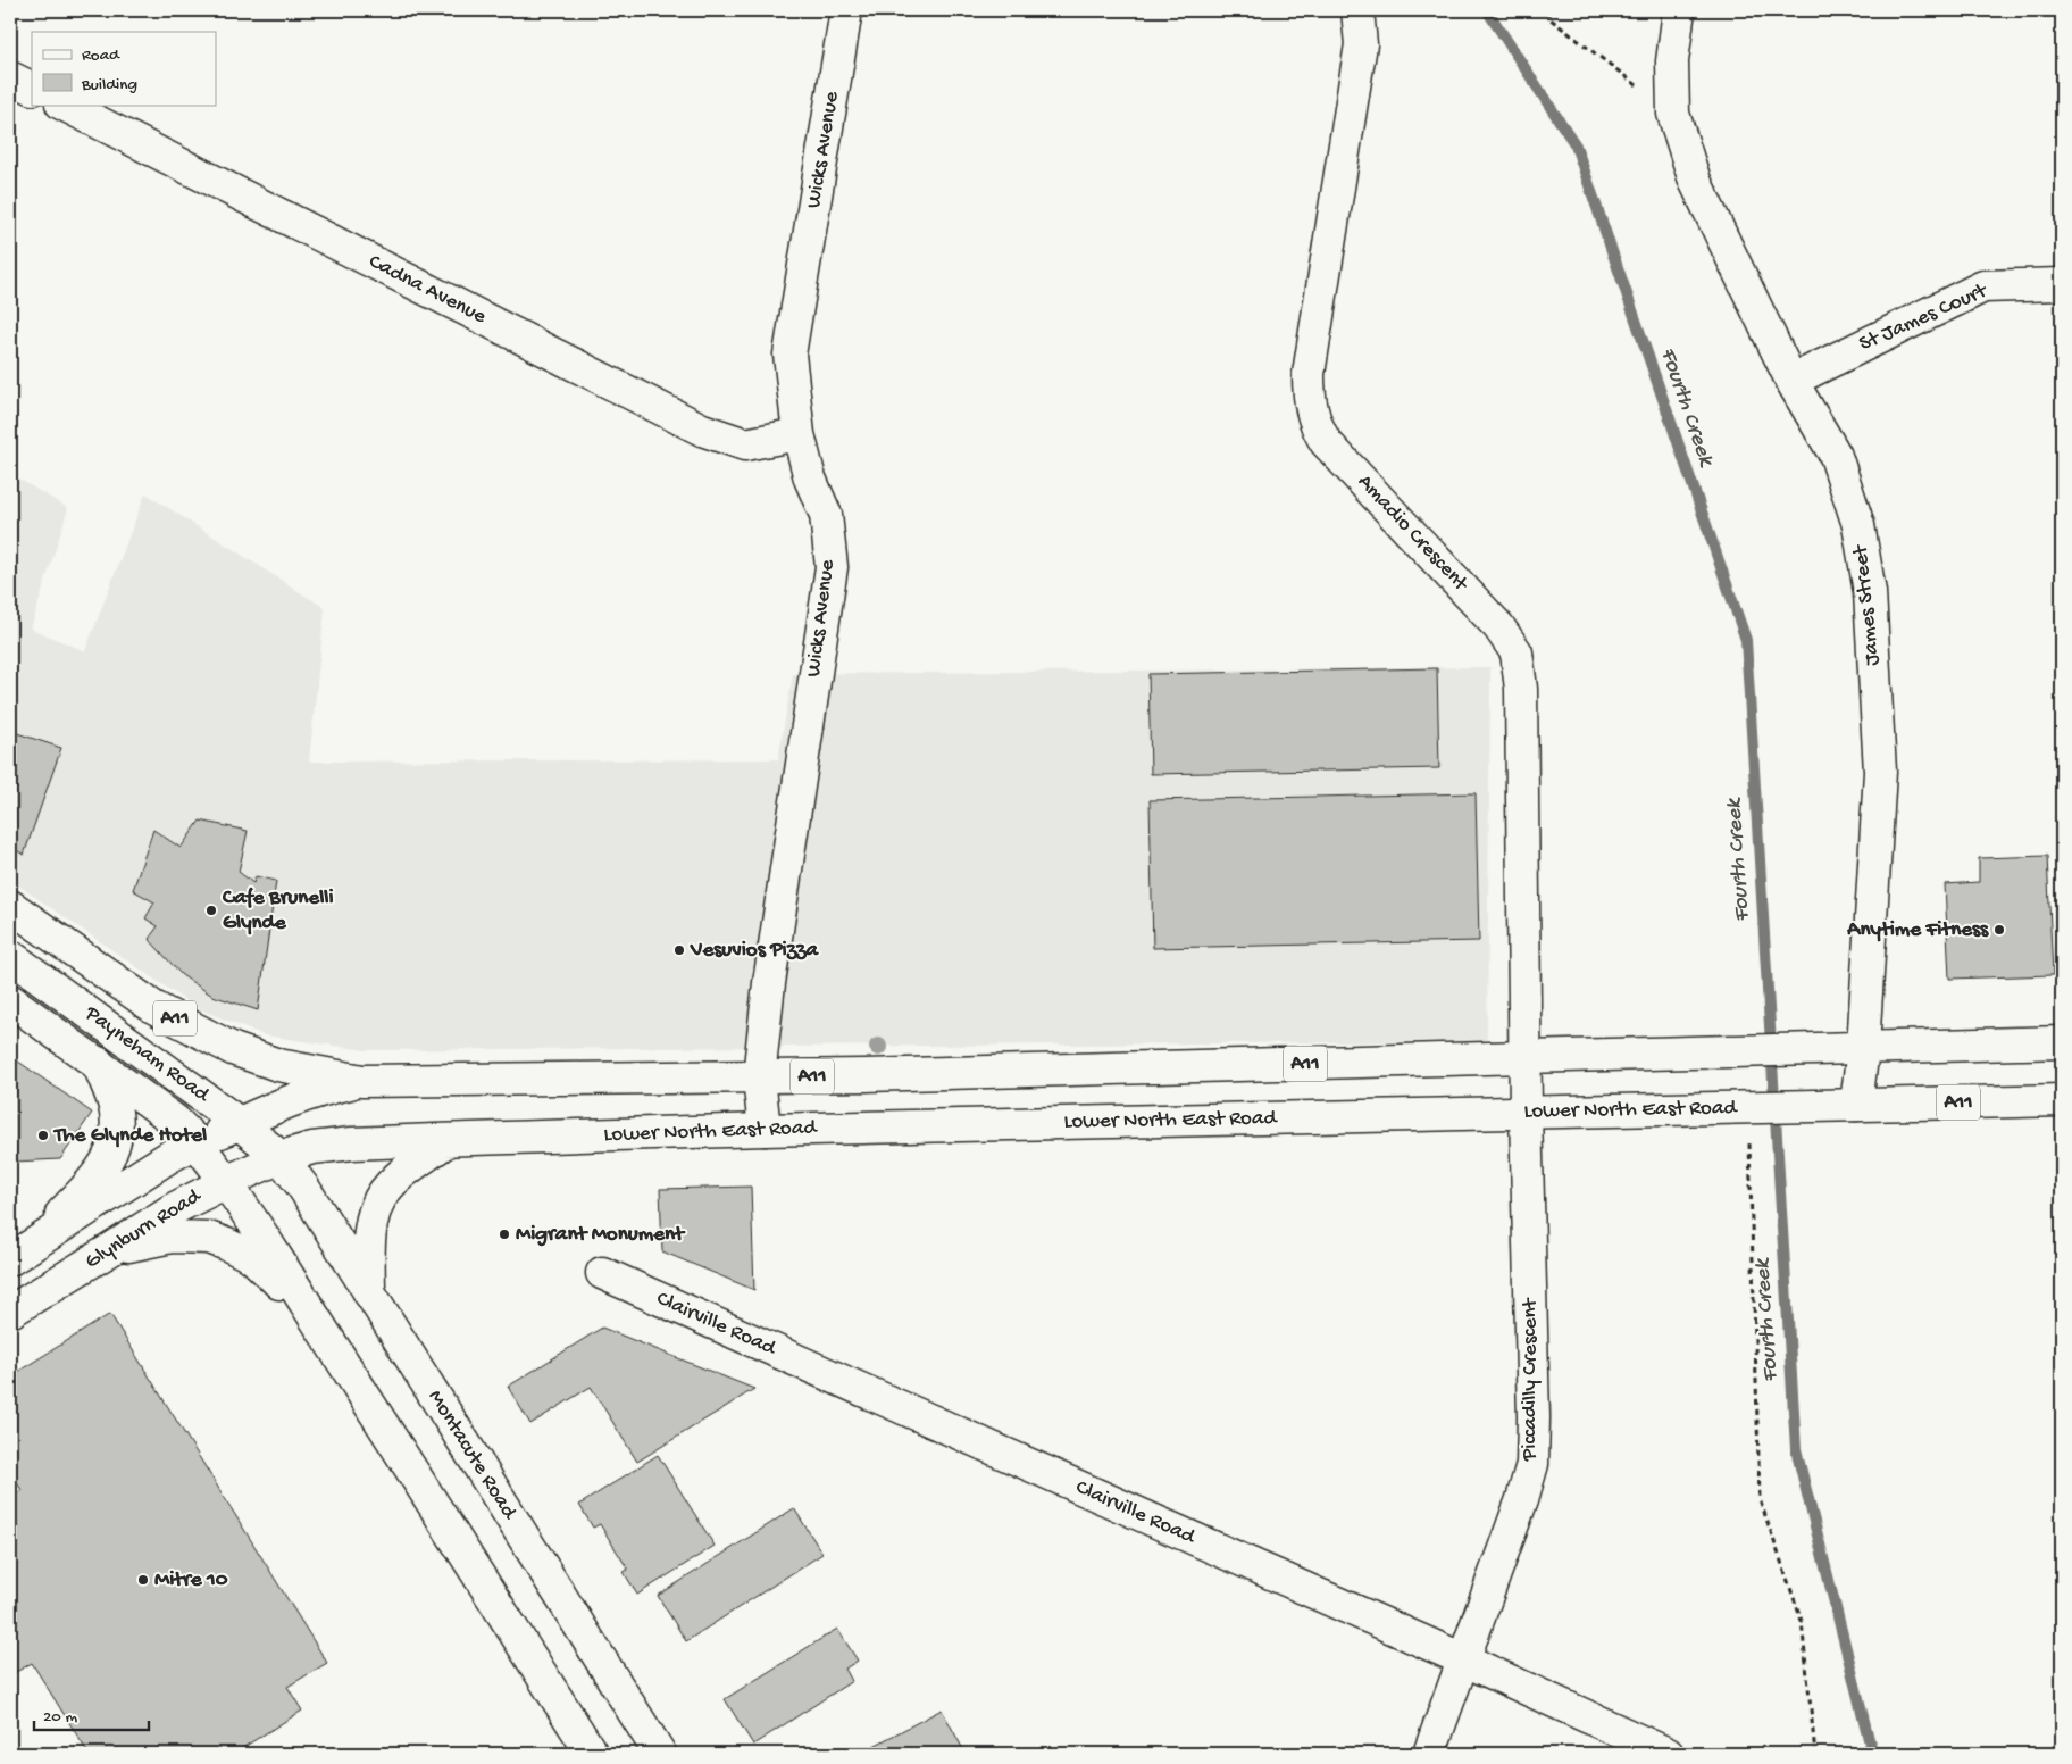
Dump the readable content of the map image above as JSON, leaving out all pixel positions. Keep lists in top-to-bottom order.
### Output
{
  "streets": {
    "main road": [
      "Wicks Avenue",
      "Cadna Avenue",
      "St James Court",
      "Amadio Crescent",
      "James Street",
      "A11",
      "Payneham Road",
      "Lower North East Road",
      "Glynburn Road",
      "Clairville Road",
      "Piccadilly Crescent",
      "Montacute Road"
    ]
  },
  "crossings": [
    ["Wicks Avenue", "Cadna Avenue"],
    ["Wicks Avenue", "A11"],
    ["Wicks Avenue", "Lower North East Road"],
    ["St James Court", "James Street"],
    ["Amadio Crescent", "A11"],
    ["Amadio Crescent", "Piccadilly Crescent"],
    ["James Street", "A11"],
    ["James Street", "Lower North East Road"],
    ["A11", "Piccadilly Crescent"],
    ["Payneham Road", "Lower North East Road"],
    ["Payneham Road", "Glynburn Road"],
    ["Payneham Road", "Montacute Road"],
    ["Lower North East Road", "Glynburn Road"],
    ["Lower North East Road", "Piccadilly Crescent"],
    ["Lower North East Road", "Montacute Road"],
    ["Glynburn Road", "Montacute Road"],
    ["Clairville Road", "Piccadilly Crescent"]
  ],
  "water": ["Fourth Creek"],
  "places": [
    "Cafe Brunelli Glynde",
    "Anytime Fitness",
    "Vesuvios Pizza",
    "The Glynde Hotel",
    "Migrant Monument",
    "Mitre 10"
  ],
  "legend": ["Road", "Building"],
  "scale_bar": "20 m"
}
